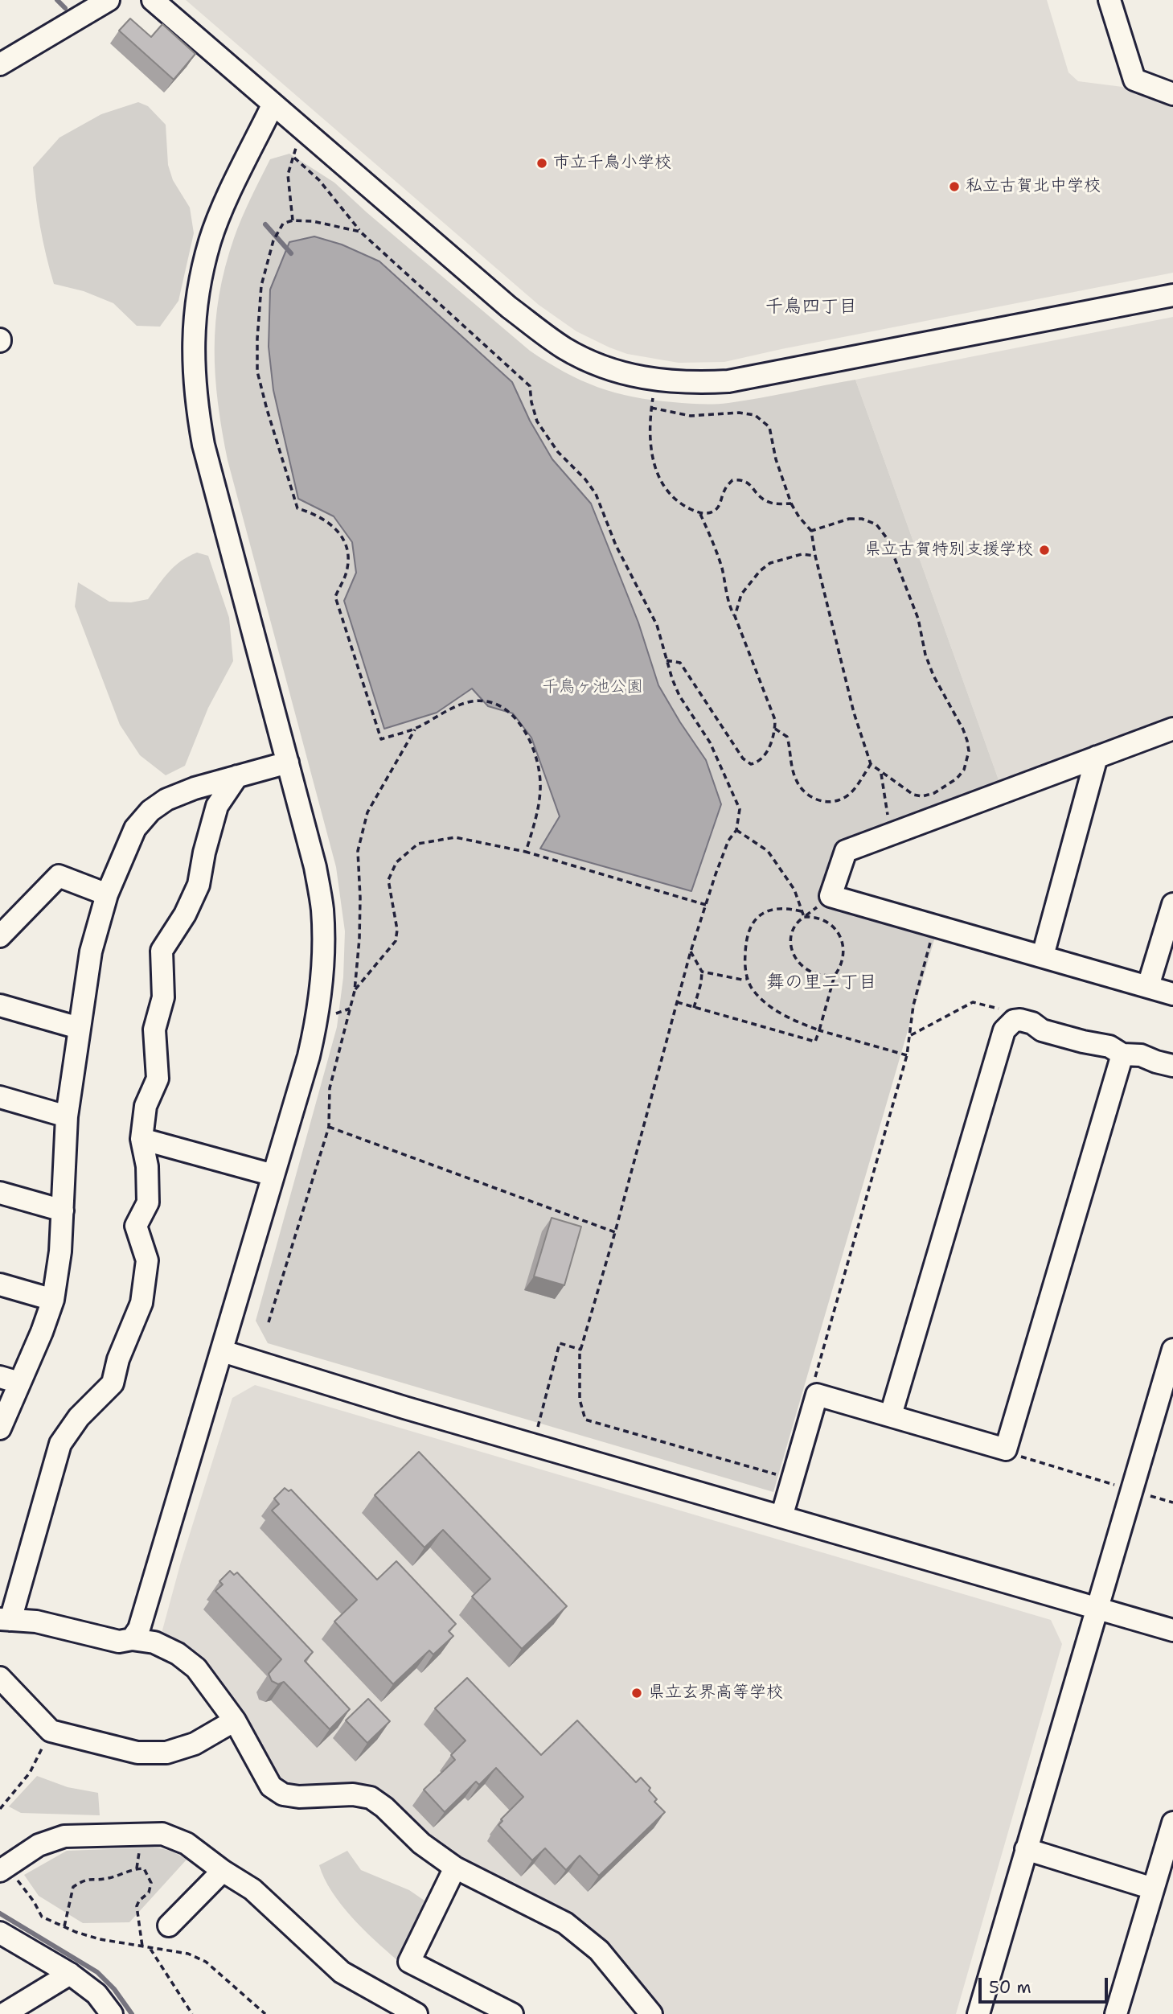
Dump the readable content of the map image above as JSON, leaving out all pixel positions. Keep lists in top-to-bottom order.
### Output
{
  "districts": ["千鳥四丁目", "舞の里二丁目"],
  "parks": ["千鳥ヶ池公園"],
  "places": [
    "市立千鳥小学校",
    "私立古賀北中学校",
    "県立古賀特別支援学校",
    "県立玄界高等学校"
  ],
  "scale_bar": "50 m"
}
